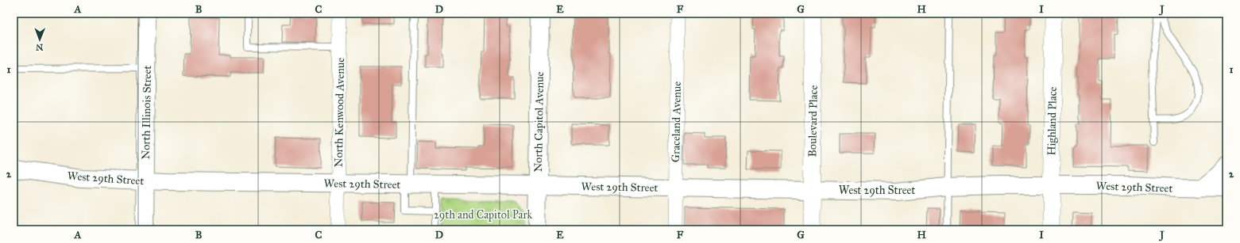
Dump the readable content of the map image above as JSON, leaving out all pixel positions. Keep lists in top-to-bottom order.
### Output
{
  "streets": {
    "main road": ["North Illinois Street", "North Capitol Avenue", "West 29th Street"],
    "street": [
      "North Kenwood Avenue",
      "Boulevard Place",
      "Highland Place",
      "Graceland Avenue"
    ]
  },
  "crossings": [
    ["North Illinois Street", "West 29th Street"],
    ["North Kenwood Avenue", "West 29th Street"],
    ["Boulevard Place", "West 29th Street"],
    ["Highland Place", "West 29th Street"],
    ["North Capitol Avenue", "West 29th Street"],
    ["Graceland Avenue", "West 29th Street"]
  ],
  "parks": ["29th and Capitol Park"],
  "north": "bottom",
  "grid": {
    "columns": [
      "A",
      "B",
      "C",
      "D",
      "E",
      "F",
      "G",
      "H",
      "I",
      "J"
    ],
    "rows": ["1", "2"]
  }
}
